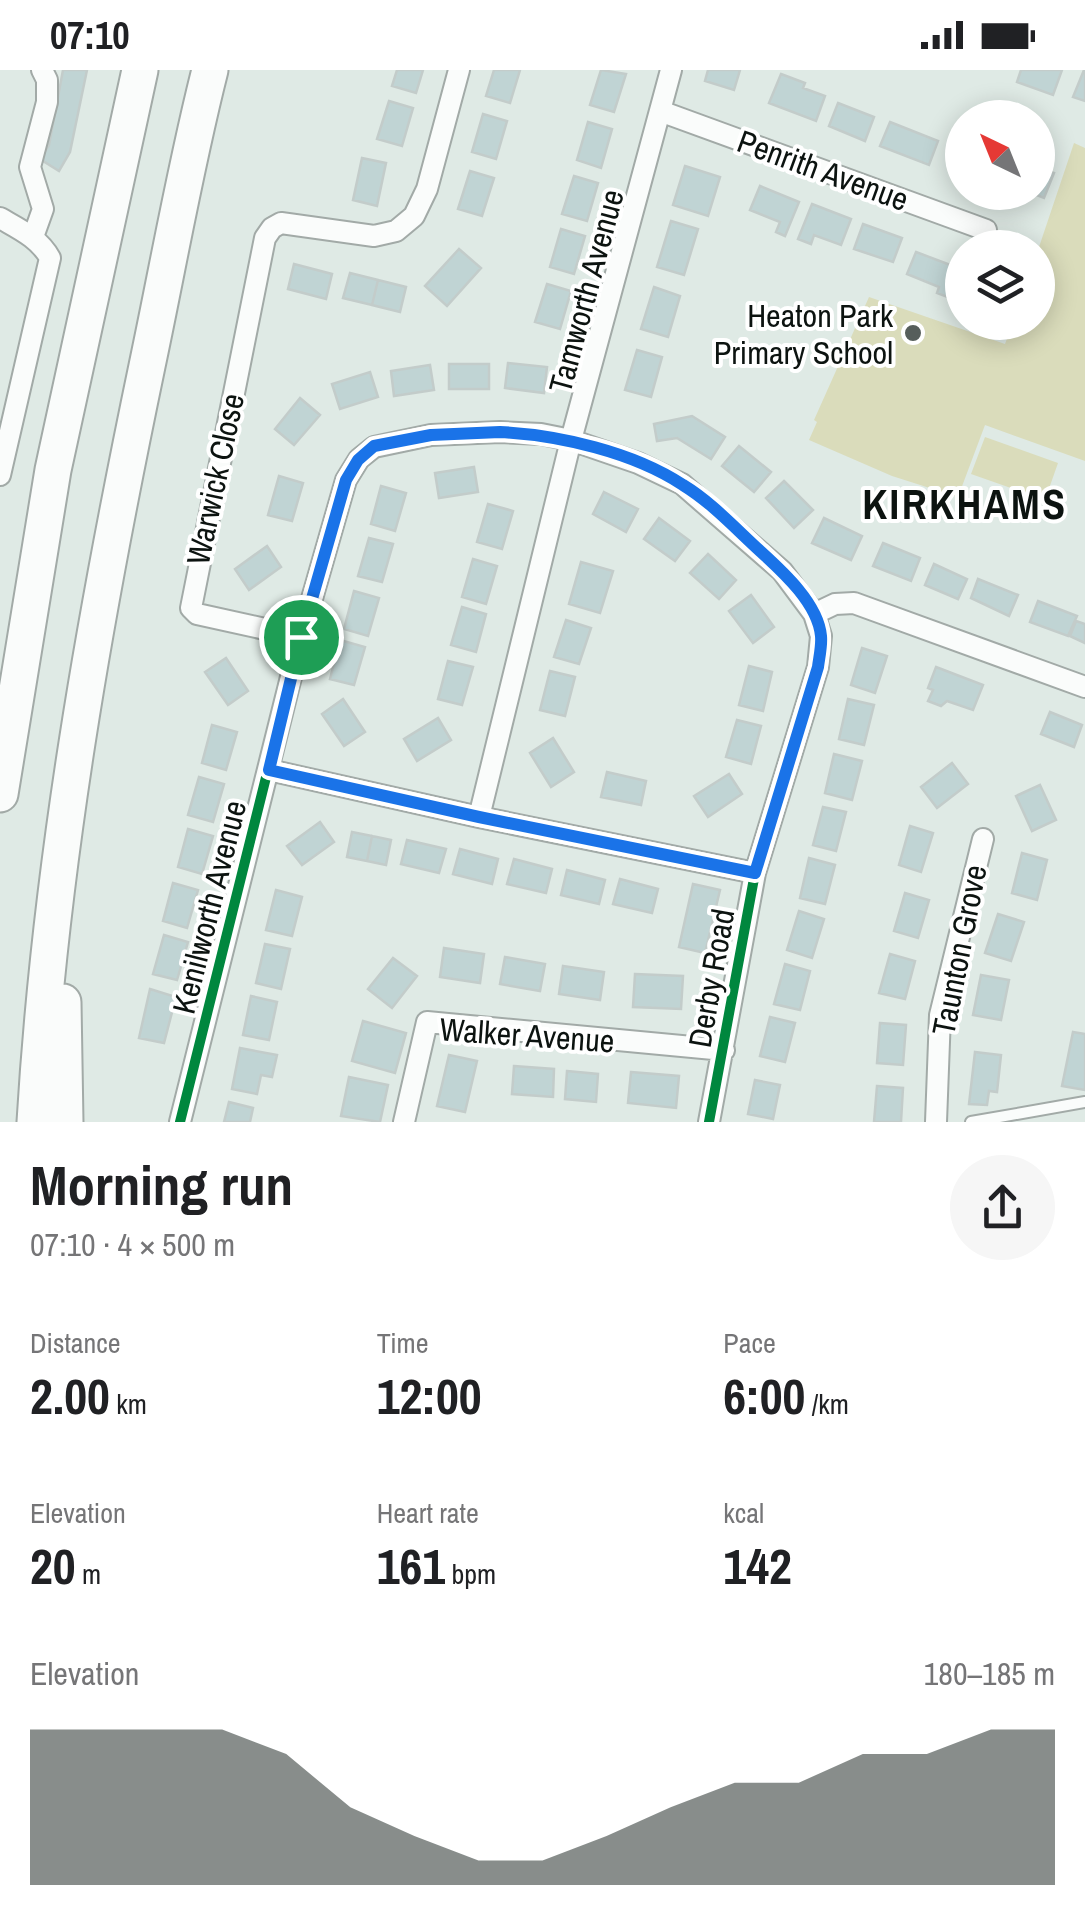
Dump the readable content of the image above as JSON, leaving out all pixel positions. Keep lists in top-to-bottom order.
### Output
{
  "streets": {
    "street": [
      "Penrith Avenue",
      "Tamworth Avenue",
      "Warwick Close",
      "Kenilworth Avenue",
      "Taunton Grove",
      "Derby Road",
      "Walker Avenue"
    ]
  },
  "crossings": [
    ["Penrith Avenue", "Tamworth Avenue"],
    ["Tamworth Avenue", "Kenilworth Avenue"],
    ["Warwick Close", "Kenilworth Avenue"],
    ["Kenilworth Avenue", "Derby Road"],
    ["Derby Road", "Walker Avenue"]
  ],
  "districts": ["KIRKHAMS"],
  "places": ["Heaton Park Primary School"],
  "north": "top left",
  "page": {
    "status": "07:10",
    "heading": ["Morning run", "07:10 · 4 × 500 m"],
    "stats": [
      ["Distance", "2.00 km"],
      ["Time", "12:00"],
      ["Pace", "6:00 /km"],
      ["Elevation", "20 m"],
      ["Heart rate", "161 bpm"],
      ["kcal", "142"]
    ],
    "chart": ["Elevation", "180–185 m"]
  }
}
